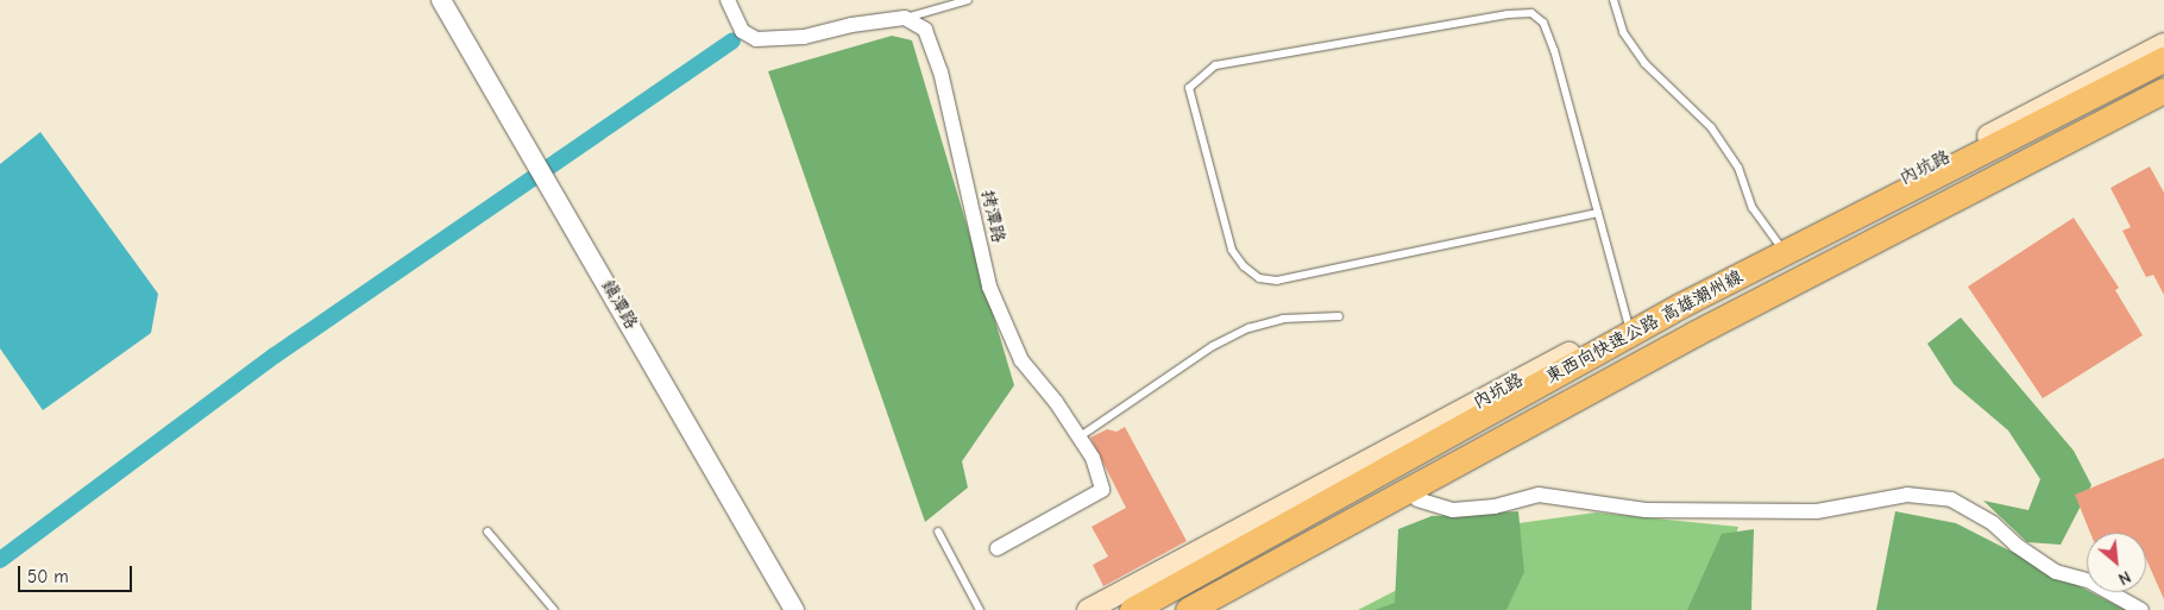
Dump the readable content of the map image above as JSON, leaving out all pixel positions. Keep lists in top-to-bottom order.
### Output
{
  "streets": {
    "highway": ["東西向快速公路 高雄潮州線"],
    "main road": ["內坑路"],
    "street": ["拷潭路", "鎮潭路"]
  },
  "scale_bar": "50 m",
  "north": "bottom right"
}
